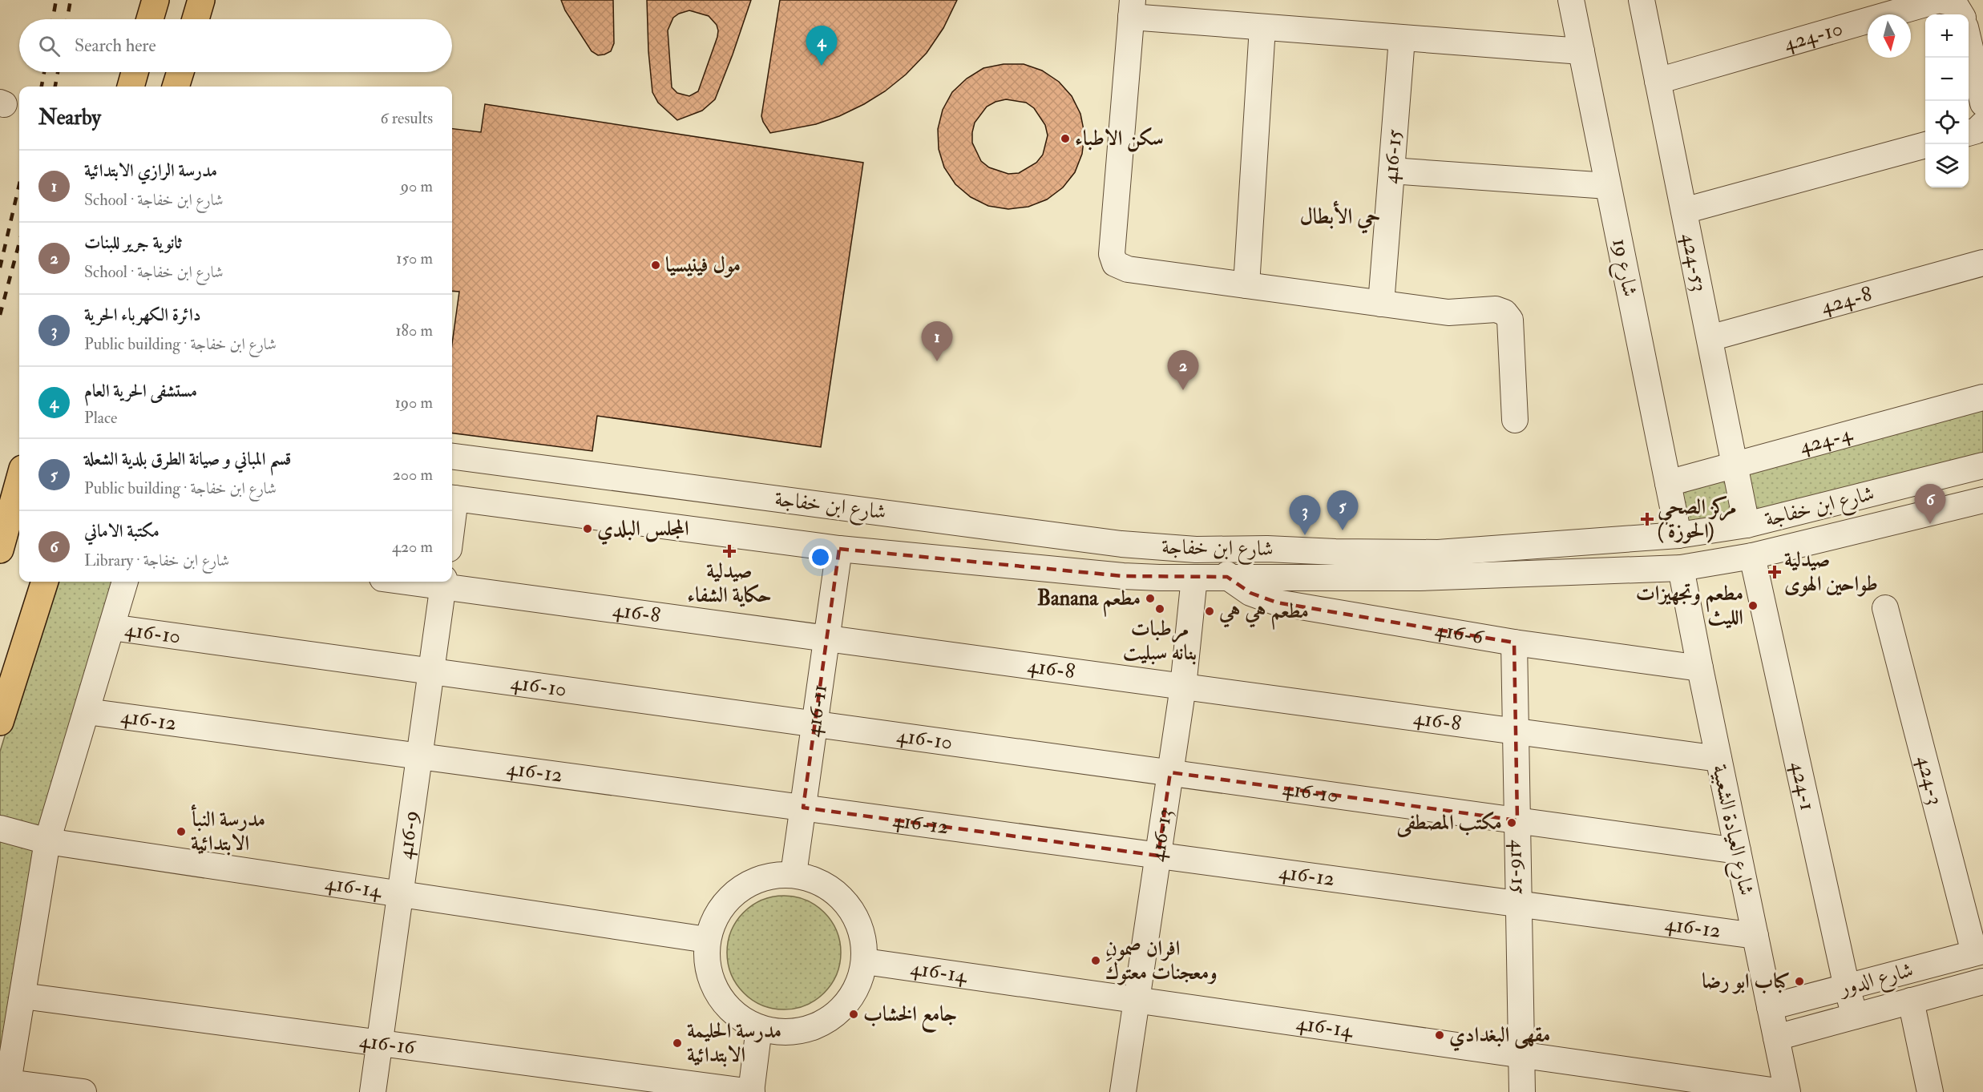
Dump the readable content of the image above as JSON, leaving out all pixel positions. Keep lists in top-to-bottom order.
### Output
{
  "streets": {
    "street": [
      "424-10",
      "416-15",
      "424-53",
      "شارع 19",
      "424-8",
      "424-4",
      "شارع ابن خفاجة",
      "416-8",
      "416-10",
      "416-6",
      "416-11",
      "416-12",
      "424-3",
      "424-1",
      "شارع العيادة الشعبية",
      "416-9",
      "416-13",
      "416-14",
      "شارع الدور",
      "416-16"
    ]
  },
  "crossings": [
    ["424-10", "424-53"],
    ["416-15", "416-8"],
    ["416-15", "416-10"],
    ["416-15", "416-6"],
    ["416-15", "416-12"],
    ["416-15", "416-14"],
    ["424-53", "424-8"],
    ["424-53", "424-4"],
    ["424-53", "شارع ابن خفاجة"],
    ["شارع 19", "424-4"],
    ["شارع 19", "شارع ابن خفاجة"],
    ["شارع ابن خفاجة", "416-6"],
    ["شارع ابن خفاجة", "416-11"],
    ["شارع ابن خفاجة", "424-1"],
    ["شارع ابن خفاجة", "شارع العيادة الشعبية"],
    ["شارع ابن خفاجة", "416-13"],
    ["416-8", "416-11"],
    ["416-8", "شارع العيادة الشعبية"],
    ["416-8", "416-9"],
    ["416-8", "416-13"],
    ["416-10", "416-11"],
    ["416-10", "شارع العيادة الشعبية"],
    ["416-10", "416-9"],
    ["416-10", "416-13"],
    ["416-6", "شارع العيادة الشعبية"],
    ["416-11", "416-12"],
    ["416-11", "416-14"],
    ["416-12", "شارع العيادة الشعبية"],
    ["416-12", "416-9"],
    ["416-12", "416-13"],
    ["424-3", "شارع الدور"],
    ["424-1", "شارع الدور"],
    ["شارع العيادة الشعبية", "شارع الدور"],
    ["416-9", "416-14"],
    ["416-9", "416-16"],
    ["416-13", "416-14"]
  ],
  "districts": ["حي الأبطال"],
  "places": {
    "other": [
      "سكن الاطباء",
      "مول فينيسيا",
      "المجلس البلدي",
      "Banana مطعم",
      "مطعم وتجهيزات الليث",
      "مرطبات بنانه سبليت",
      "مطعم هي هي",
      "مكتب المصطفى",
      "مدرسة النبأ الابتدائية",
      "افران صمون ومعجنات معتوكَ",
      "كباب ابو رضا",
      "جامع الخشاب",
      "مقهى البغدادي",
      "مدرسة الحليمة الابتدائية"
    ],
    "health": ["مركز الصحي ( الحوزة)", "صيدلية حكاية الشفاء", "صيدلية طواحين الهوى"]
  },
  "north": "bottom",
  "page": {
    "map_buttons": ["+", "−"],
    "search": "Search here",
    "pins": [
      "4",
      "1",
      "2",
      "6",
      "5",
      "3"
    ],
    "heading": ["Nearby", "6 results"],
    "list": [
      {
        "mark": "1",
        "name": "مدرسة الرازي الابتدائية",
        "note": "School · شارع ابن خفاجة",
        "value": "90 m"
      },
      {
        "mark": "2",
        "name": "ثانوية جرير للبنات",
        "note": "School · شارع ابن خفاجة",
        "value": "150 m"
      },
      {
        "mark": "3",
        "name": "دائرة الكهرباء الحرية",
        "note": "Public building · شارع ابن خفاجة",
        "value": "180 m"
      },
      {
        "mark": "4",
        "name": "مستشفى الحرية العام",
        "note": "Place",
        "value": "190 m"
      },
      {
        "mark": "5",
        "name": "قسم المباني و صيانة الطرق بلدية الشعلة",
        "note": "Public building · شارع ابن خفاجة",
        "value": "200 m"
      },
      {
        "mark": "6",
        "name": "مكتبة الاماني",
        "note": "Library · شارع ابن خفاجة",
        "value": "420 m"
      }
    ]
  }
}
